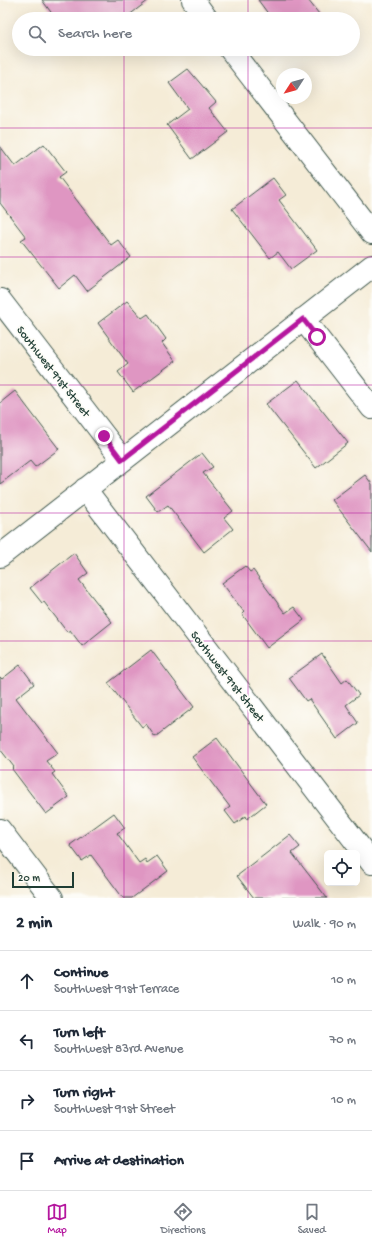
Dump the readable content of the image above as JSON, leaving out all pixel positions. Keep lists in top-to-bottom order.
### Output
{
  "streets": {
    "street": ["Southwest 91st Street"]
  },
  "scale_bar": "20 m",
  "north": "bottom left",
  "page": {
    "search": "Search here",
    "scale": "20 m",
    "heading": ["2 min", "Walk · 90 m"],
    "list": [
      ["Continue", "Southwest 91st Terrace", "10 m"],
      ["Turn left", "Southwest 83rd Avenue", "70 m"],
      ["Turn right", "Southwest 91st Street", "10 m"],
      "Arrive at destination"
    ],
    "nav": ["Map", "Directions", "Saved"]
  }
}
